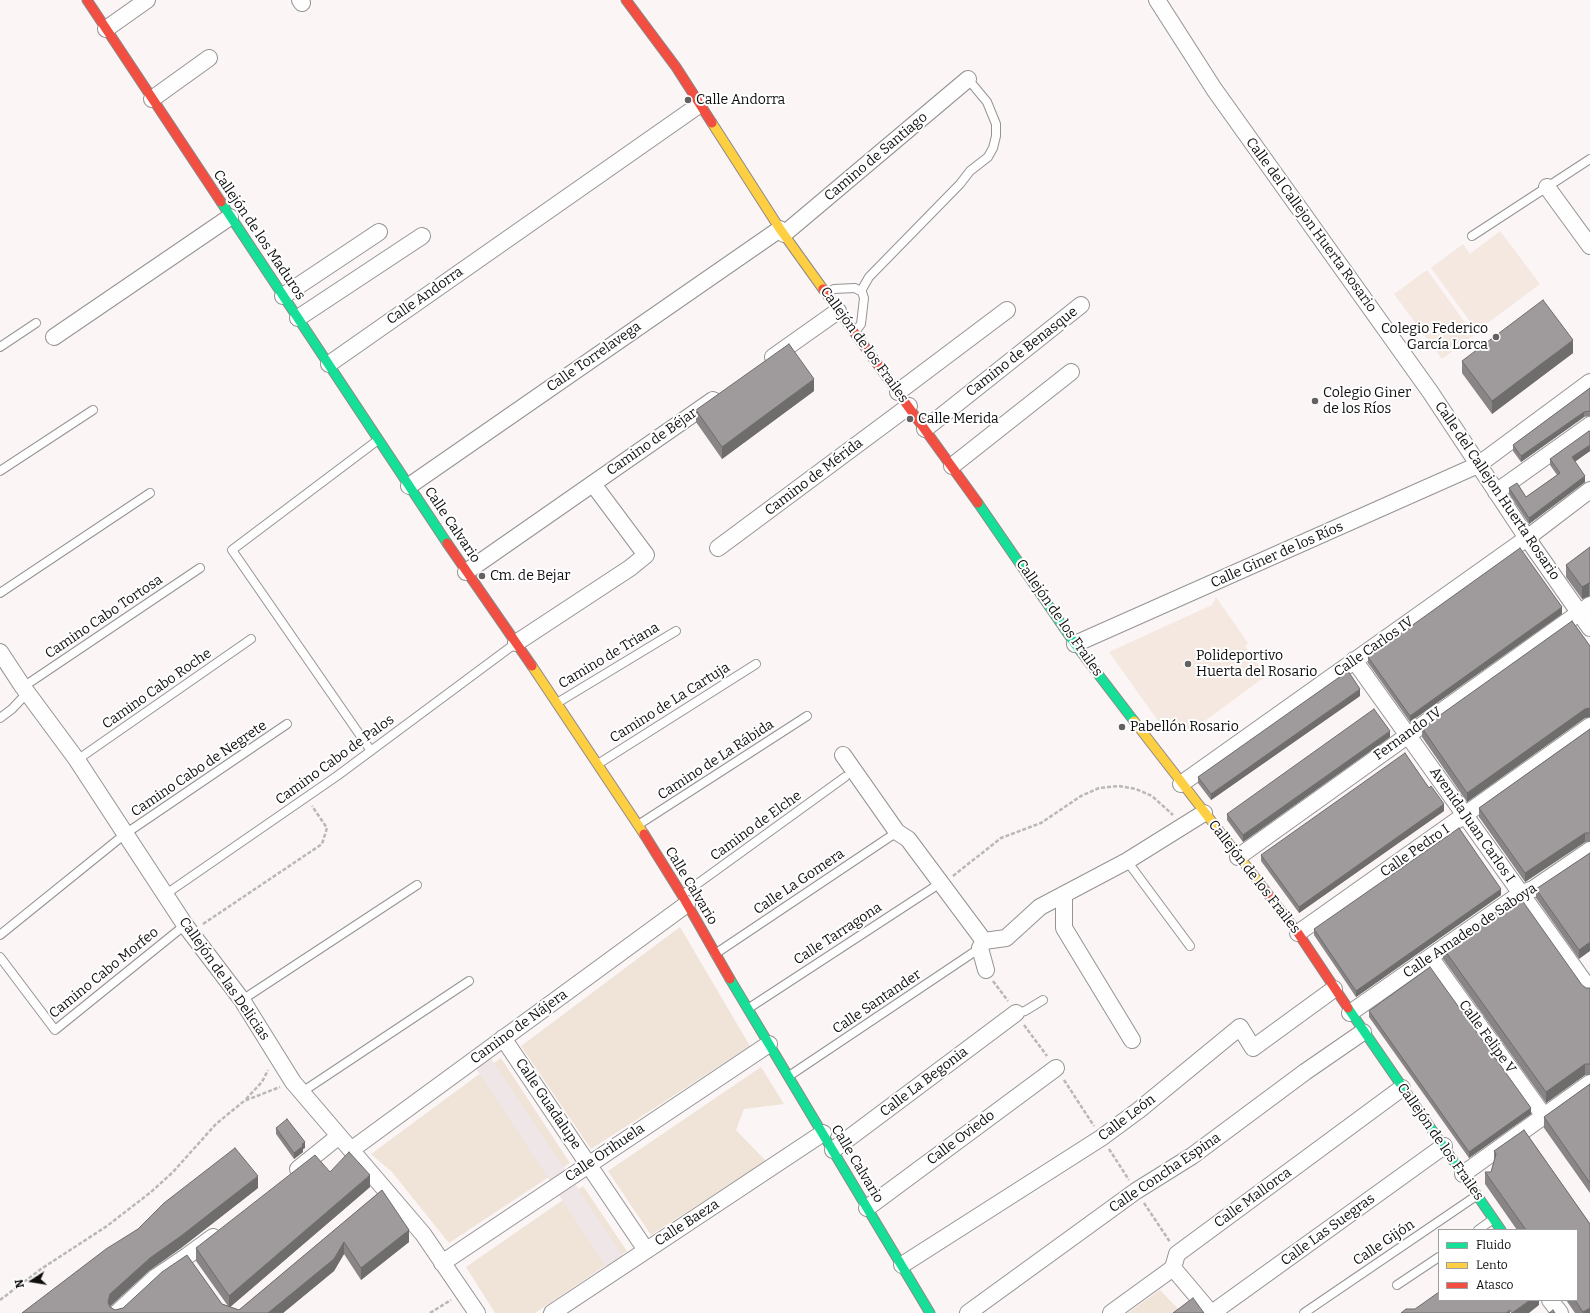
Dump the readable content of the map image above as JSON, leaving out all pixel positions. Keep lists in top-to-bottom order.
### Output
{
  "streets": {
    "street": [
      "Camino de Santiago",
      "Calle del Callejon Huerta Rosario",
      "Callejón de los Maduros",
      "Calle Andorra",
      "Callejón de los Frailes",
      "Camino de Benasque",
      "Calle Torrelavega",
      "Camino de Béjar",
      "Camino de Mérida",
      "Calle Calvario",
      "Calle Giner de los Ríos",
      "Calle Carlos IV",
      "Fernando IV",
      "Avenida Juan Carlos I",
      "Calle Pedro I",
      "Calle Amadeo de Saboya",
      "Callejón de las Delicias",
      "Camino de Nájera",
      "Calle Felipe V",
      "Calle La Begonia",
      "Calle Guadalupe",
      "Calle León",
      "Calle Oviedo",
      "Calle Orihuela",
      "Calle Concha Espina",
      "Calle Mallorca",
      "Calle Baeza",
      "Calle Las Suegras"
    ],
    "lane": [
      "Camino Cabo Tortosa",
      "Camino de Triana",
      "Camino Cabo Roche",
      "Camino de La Cartuja",
      "Camino Cabo de Palos",
      "Camino de La Rábida",
      "Camino Cabo de Negrete",
      "Camino de Elche",
      "Calle La Gomera",
      "Calle Tarragona",
      "Camino Cabo Morfeo",
      "Calle Santander",
      "Calle Gijón"
    ]
  },
  "crossings": [
    ["Camino de Santiago", "Callejón de los Frailes"],
    ["Camino de Santiago", "Calle Torrelavega"],
    ["Calle del Callejon Huerta Rosario", "Calle Giner de los Ríos"],
    ["Calle del Callejon Huerta Rosario", "Calle Carlos IV"],
    ["Calle del Callejon Huerta Rosario", "Fernando IV"],
    ["Callejón de los Maduros", "Calle Andorra"],
    ["Callejón de los Maduros", "Calle Torrelavega"],
    ["Callejón de los Maduros", "Calle Calvario"],
    ["Calle Andorra", "Callejón de los Frailes"],
    ["Callejón de los Frailes", "Camino de Benasque"],
    ["Callejón de los Frailes", "Calle Torrelavega"],
    ["Callejón de los Frailes", "Camino de Mérida"],
    ["Callejón de los Frailes", "Calle Giner de los Ríos"],
    ["Callejón de los Frailes", "Calle Carlos IV"],
    ["Callejón de los Frailes", "Fernando IV"],
    ["Callejón de los Frailes", "Calle Pedro I"],
    ["Callejón de los Frailes", "Calle Amadeo de Saboya"],
    ["Callejón de los Frailes", "Calle León"],
    ["Callejón de los Frailes", "Calle Concha Espina"],
    ["Callejón de los Frailes", "Calle Mallorca"],
    ["Callejón de los Frailes", "Calle Las Suegras"],
    ["Callejón de los Frailes", "Calle Gijón"],
    ["Calle Torrelavega", "Calle Calvario"],
    ["Camino de Béjar", "Calle Calvario"],
    ["Calle Calvario", "Camino de Triana"],
    ["Calle Calvario", "Camino de La Cartuja"],
    ["Calle Calvario", "Camino Cabo de Palos"],
    ["Calle Calvario", "Camino de La Rábida"],
    ["Calle Calvario", "Camino de Elche"],
    ["Calle Calvario", "Calle La Gomera"],
    ["Calle Calvario", "Calle Tarragona"],
    ["Calle Calvario", "Calle Santander"],
    ["Calle Calvario", "Camino de Nájera"],
    ["Calle Calvario", "Calle La Begonia"],
    ["Calle Calvario", "Calle León"],
    ["Calle Calvario", "Calle Oviedo"],
    ["Calle Calvario", "Calle Orihuela"],
    ["Calle Calvario", "Calle Baeza"],
    ["Camino Cabo Tortosa", "Callejón de las Delicias"],
    ["Calle Carlos IV", "Avenida Juan Carlos I"],
    ["Camino Cabo Roche", "Callejón de las Delicias"],
    ["Fernando IV", "Avenida Juan Carlos I"],
    ["Camino Cabo de Palos", "Callejón de las Delicias"],
    ["Camino Cabo de Negrete", "Callejón de las Delicias"],
    ["Avenida Juan Carlos I", "Calle Pedro I"],
    ["Avenida Juan Carlos I", "Calle Amadeo de Saboya"],
    ["Camino de Elche", "Camino de Nájera"],
    ["Calle Amadeo de Saboya", "Calle Felipe V"],
    ["Camino Cabo Morfeo", "Callejón de las Delicias"],
    ["Callejón de las Delicias", "Camino de Nájera"],
    ["Callejón de las Delicias", "Calle Orihuela"],
    ["Camino de Nájera", "Calle Guadalupe"],
    ["Calle Guadalupe", "Calle Orihuela"],
    ["Calle Guadalupe", "Calle Baeza"]
  ],
  "places": [
    "Calle Andorra",
    "Colegio Federico García Lorca",
    "Colegio Giner de los Ríos",
    "Calle Merida",
    "Cm. de Bejar",
    "Polideportivo Huerta del Rosario",
    "Pabellón Rosario"
  ],
  "legend": ["Fluido", "Lento", "Atasco"],
  "north": "left"
}
